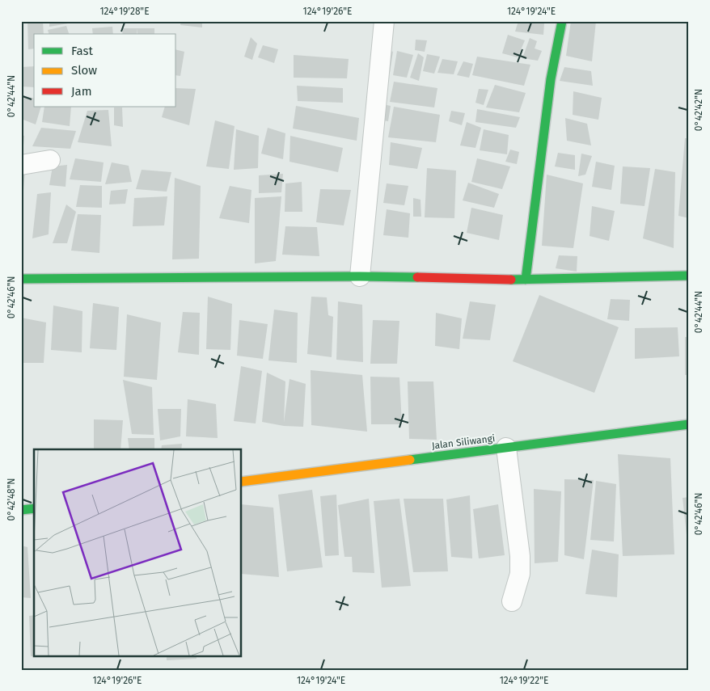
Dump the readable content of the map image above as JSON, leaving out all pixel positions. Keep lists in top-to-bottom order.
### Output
{
  "streets": {
    "street": ["Jalan Siliwangi"]
  },
  "legend": ["Fast", "Slow", "Jam"],
  "coordinates": [
    "124°19'28\"E",
    "124°19'26\"E",
    "124°19'24\"E",
    "0°42'44\"N",
    "0°42'42\"N",
    "0°42'46\"N",
    "0°42'48\"N",
    "124°19'22\"E"
  ]
}
